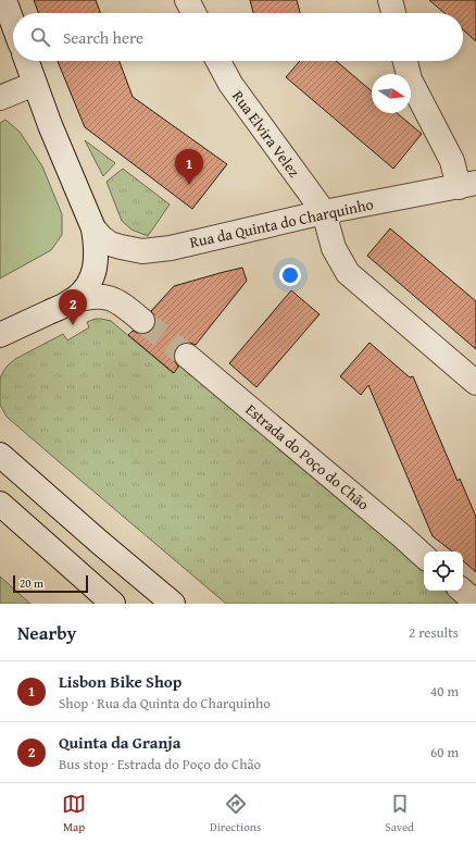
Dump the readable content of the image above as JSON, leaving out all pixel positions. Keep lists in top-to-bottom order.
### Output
{
  "streets": {
    "street": ["Rua Elvira Velez", "Rua da Quinta do Charquinho", "Estrada do Poço do Chão"]
  },
  "crossings": [
    ["Rua Elvira Velez", "Rua da Quinta do Charquinho"]
  ],
  "scale_bar": "20 m",
  "north": "right",
  "page": {
    "search": "Search here",
    "pins": ["1", "2"],
    "scale": "20 m",
    "heading": ["Nearby", "2 results"],
    "list": [
      {
        "mark": "1",
        "name": "Lisbon Bike Shop",
        "note": "Shop · Rua da Quinta do Charquinho",
        "value": "40 m"
      },
      {
        "mark": "2",
        "name": "Quinta da Granja",
        "note": "Bus stop · Estrada do Poço do Chão",
        "value": "60 m"
      }
    ],
    "nav": ["Map", "Directions", "Saved"]
  }
}
